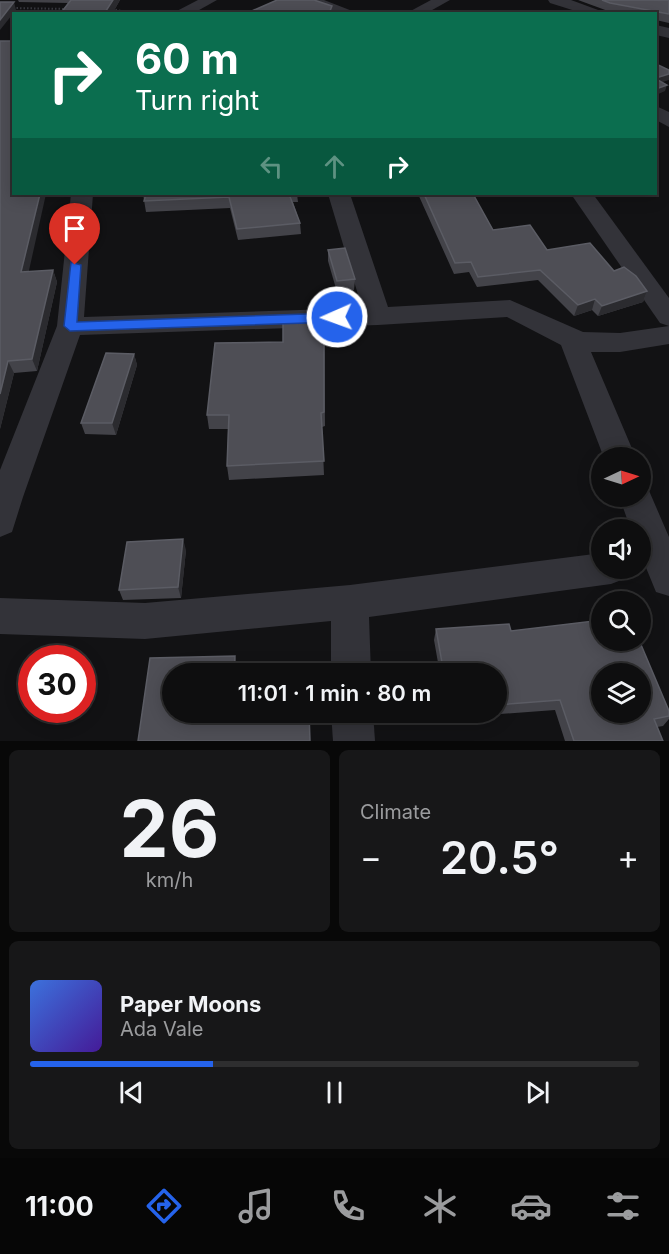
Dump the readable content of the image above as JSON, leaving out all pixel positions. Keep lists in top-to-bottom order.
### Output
{
  "north": "right",
  "page": {
    "turn": ["60 m", "Turn right"],
    "limit": "30",
    "trip": "11:01 · 1 min · 80 m",
    "tile": [
      ["26", "km/h"],
      "Climate"
    ],
    "heat": ["−", "20.5°", "+"],
    "song": ["Paper Moons", "Ada Vale"],
    "tabs": "11:00"
  }
}
